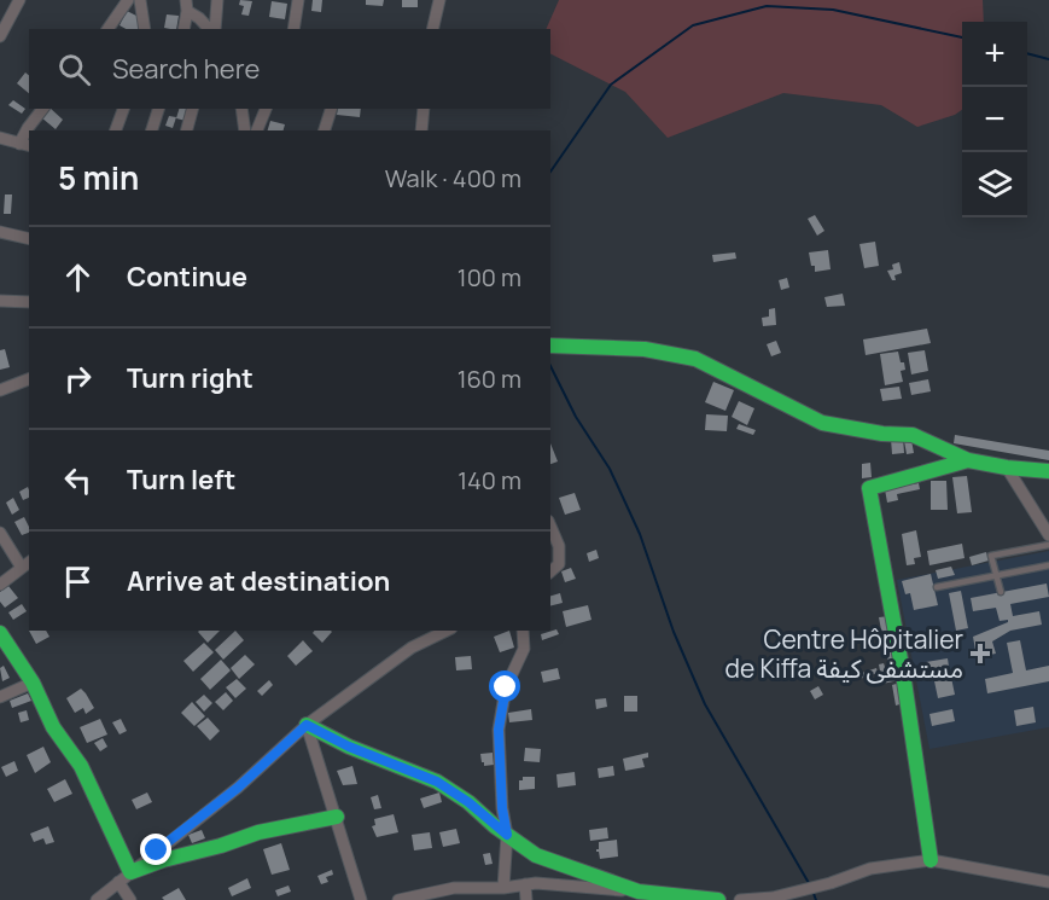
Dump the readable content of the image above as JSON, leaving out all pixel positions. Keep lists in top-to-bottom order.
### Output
{
  "places": {
    "health": ["Centre Hôpitalier de Kiffa مستشفى كيفة"]
  },
  "page": {
    "map_buttons": ["+", "−"],
    "search": "Search here",
    "heading": ["5 min", "Walk · 400 m"],
    "list": [
      ["Continue", "100 m"],
      ["Turn right", "160 m"],
      ["Turn left", "140 m"],
      "Arrive at destination"
    ]
  }
}
